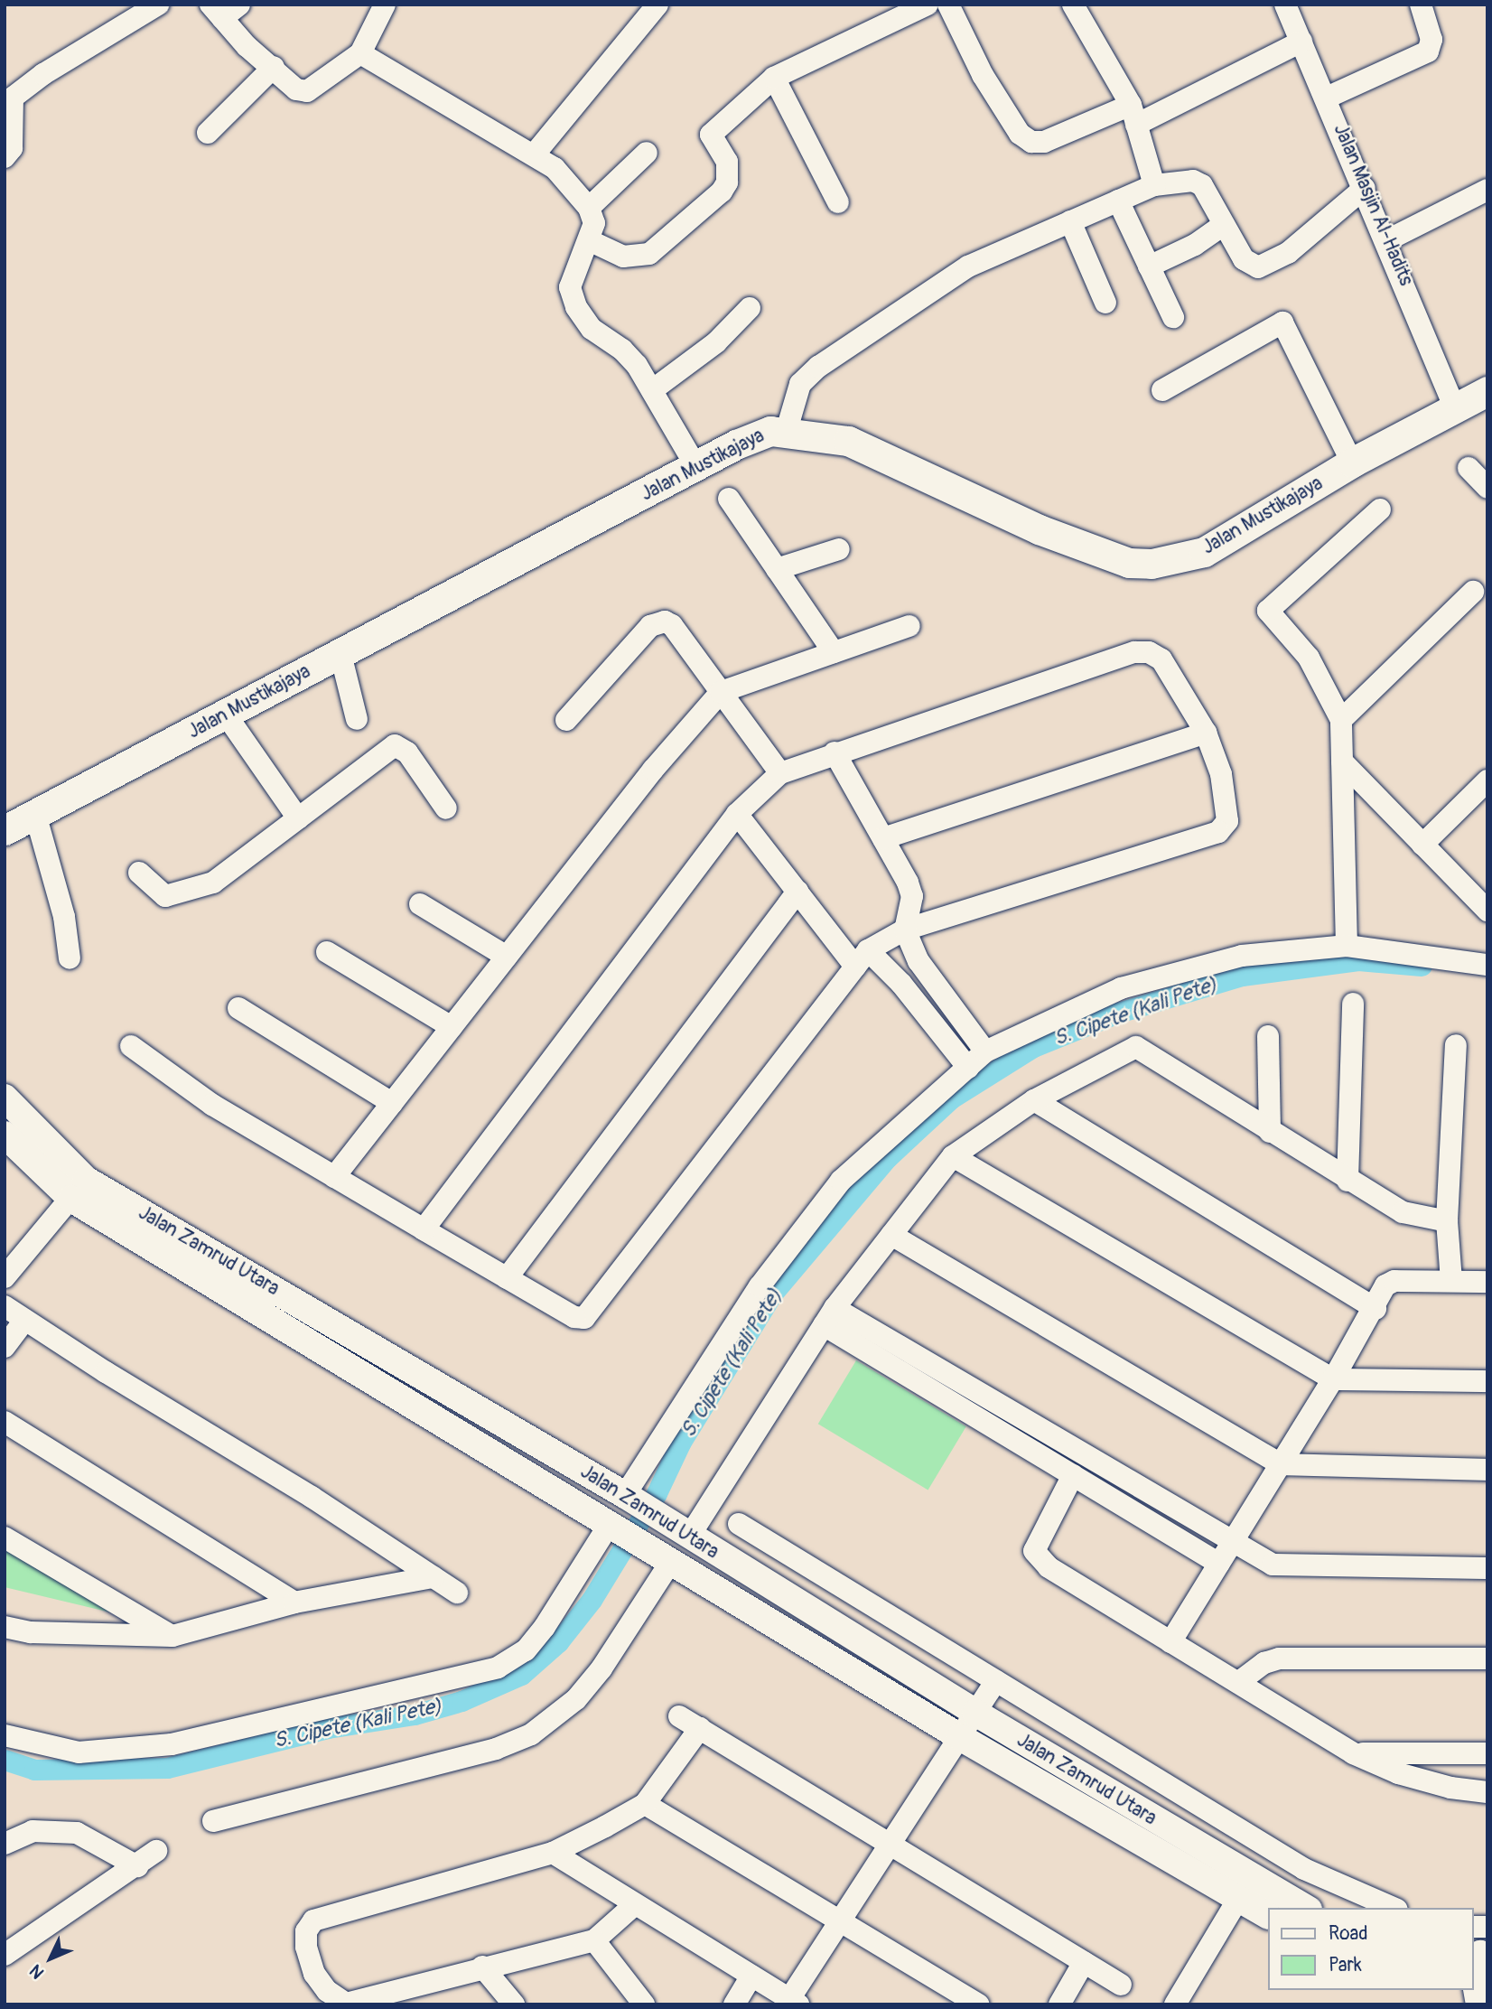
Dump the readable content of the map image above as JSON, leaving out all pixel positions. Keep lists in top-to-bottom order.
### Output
{
  "streets": {
    "main road": ["Jalan Mustikajaya"],
    "street": ["Jalan Masjin Al-Hadits", "Jalan Zamrud Utara"]
  },
  "crossings": [
    ["Jalan Masjin Al-Hadits", "Jalan Mustikajaya"]
  ],
  "water": ["S. Cipete (Kali Pete)"],
  "legend": ["Road", "Park"],
  "north": "bottom left"
}
